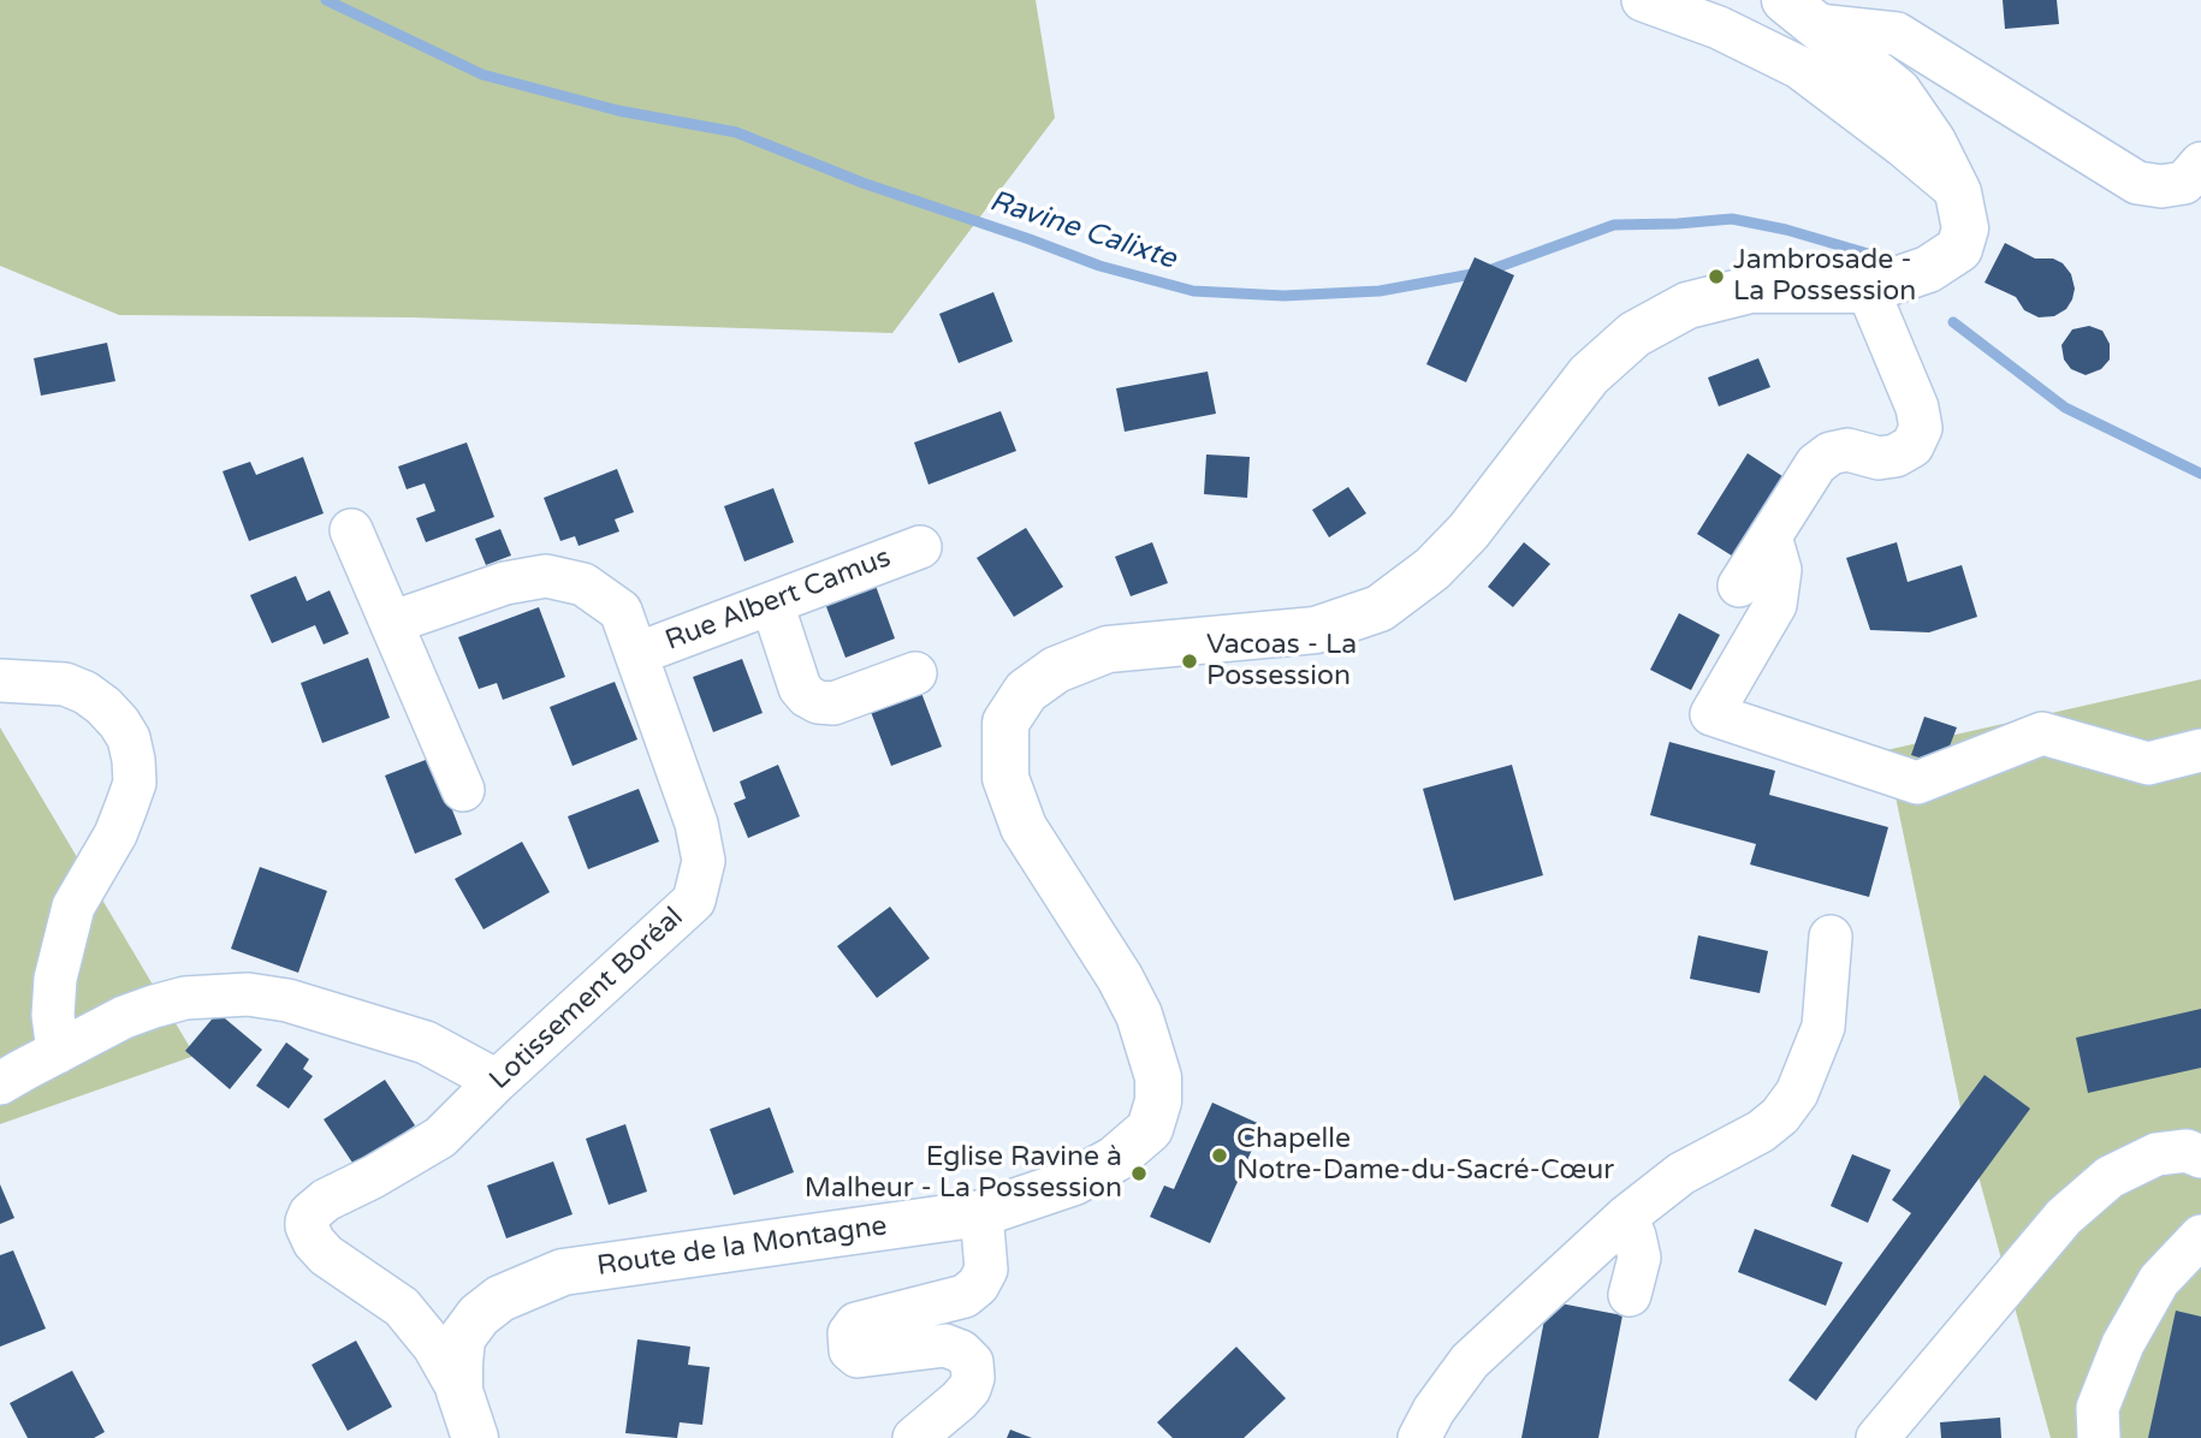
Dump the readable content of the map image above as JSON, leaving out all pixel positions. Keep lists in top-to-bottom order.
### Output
{
  "streets": {
    "main road": ["Route de la Montagne"],
    "street": ["Rue Albert Camus", "Lotissement Boréal"]
  },
  "crossings": [
    ["Rue Albert Camus", "Lotissement Boréal"],
    ["Lotissement Boréal", "Route de la Montagne"]
  ],
  "water": ["Ravine Calixte"],
  "places": [
    "Jambrosade - La Possession",
    "Vacoas - La Possession",
    "Chapelle Notre-Dame-du-Sacré-Cœur",
    "Eglise Ravine à Malheur - La Possession"
  ]
}
